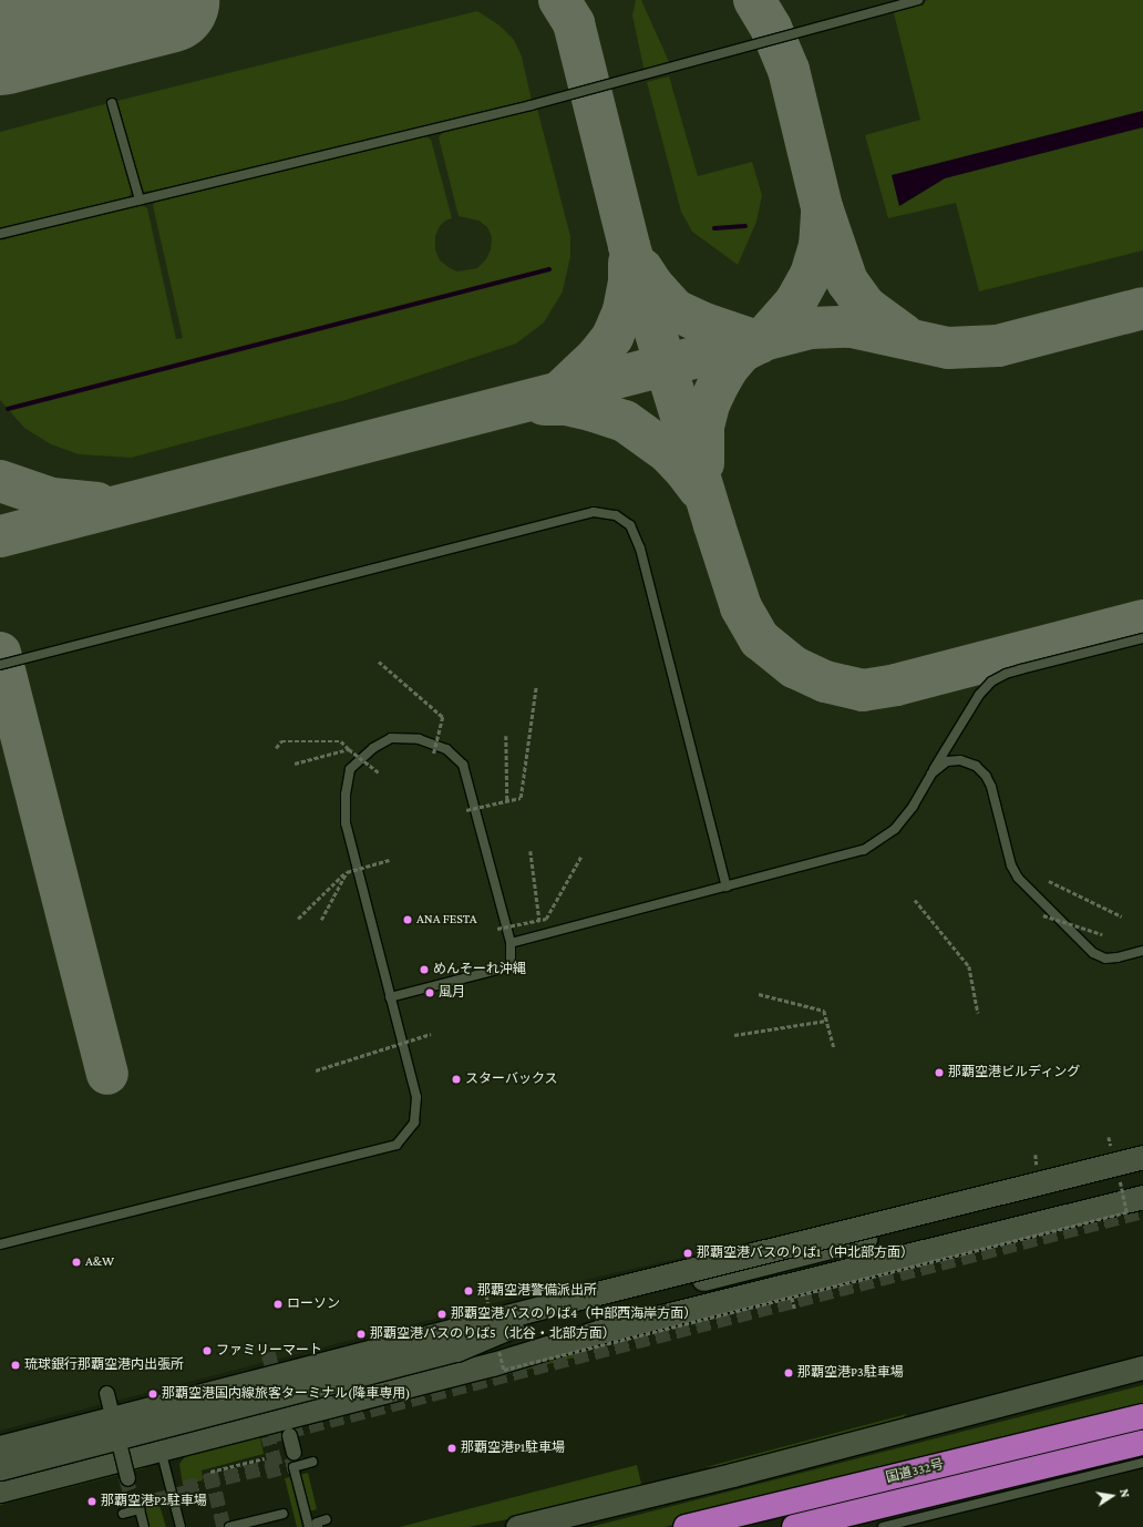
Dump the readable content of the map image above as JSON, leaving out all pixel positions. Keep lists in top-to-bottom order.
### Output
{
  "streets": {
    "highway": ["国道332号"]
  },
  "places": [
    "ANA FESTA",
    "めんそーれ沖縄",
    "風月",
    "那覇空港ビルディング",
    "スターバックス",
    "那覇空港バスのりば1（中北部方面）",
    "A&W",
    "那覇空港警備派出所",
    "ローソン",
    "那覇空港バスのりば4（中部西海岸方面）",
    "那覇空港バスのりば5（北谷・北部方面）",
    "ファミリーマート",
    "琉球銀行那覇空港内出張所",
    "那覇空港P3駐車場",
    "那覇空港国内線旅客ターミナル(降車専用)",
    "那覇空港P1駐車場",
    "那覇空港P2駐車場"
  ],
  "north": "right"
}
